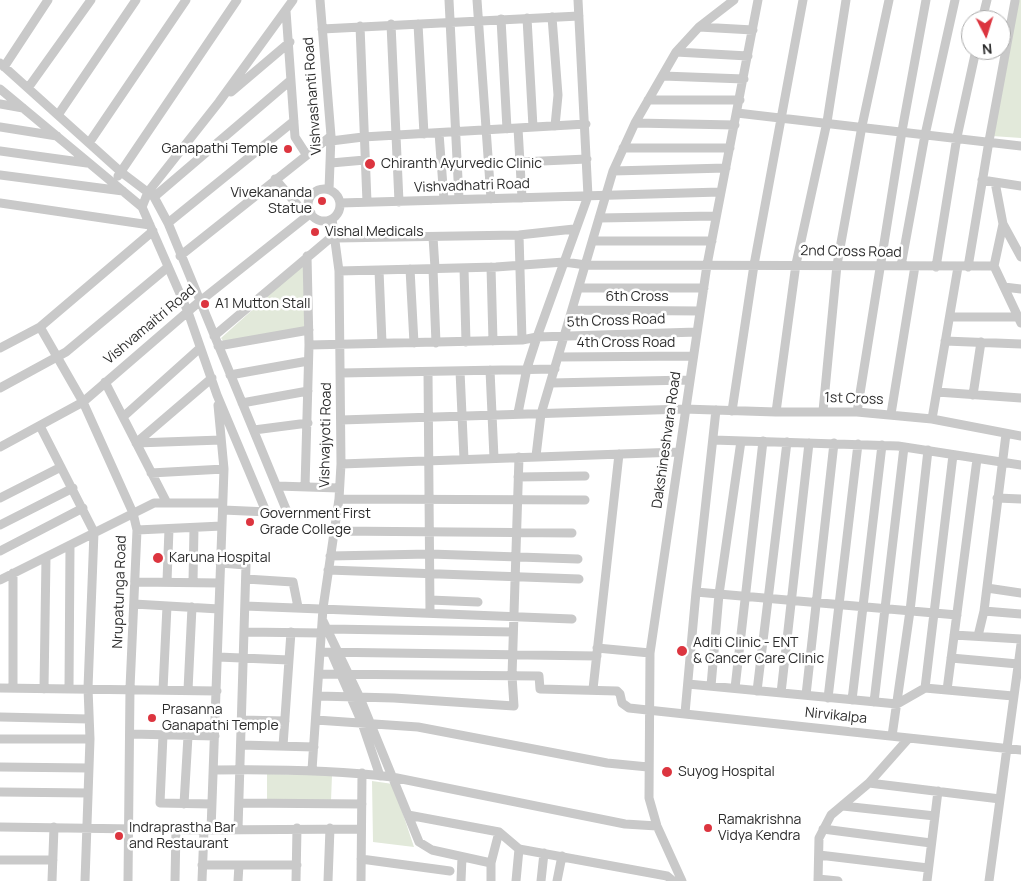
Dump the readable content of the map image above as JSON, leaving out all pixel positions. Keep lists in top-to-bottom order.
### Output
{
  "streets": {
    "street": [
      "Vishvashanti Road",
      "Vishvadhatri Road",
      "2nd Cross Road",
      "6th Cross",
      "5th Cross Road",
      "Vishvamaitri Road",
      "4th Cross Road",
      "1st Cross",
      "Vishvajyoti Road",
      "Dakshineshvara Road",
      "Nrupatunga Road",
      "Nirvikalpa"
    ]
  },
  "crossings": [
    ["Vishvashanti Road", "Vishvadhatri Road"],
    ["Vishvashanti Road", "Vishvamaitri Road"],
    ["Vishvashanti Road", "Vishvajyoti Road"],
    ["Vishvadhatri Road", "Vishvamaitri Road"],
    ["Vishvadhatri Road", "Vishvajyoti Road"],
    ["Vishvadhatri Road", "Dakshineshvara Road"],
    ["2nd Cross Road", "Vishvajyoti Road"],
    ["2nd Cross Road", "Dakshineshvara Road"],
    ["6th Cross", "Dakshineshvara Road"],
    ["5th Cross Road", "Vishvajyoti Road"],
    ["5th Cross Road", "Dakshineshvara Road"],
    ["Vishvamaitri Road", "Vishvajyoti Road"],
    ["Vishvamaitri Road", "Nrupatunga Road"],
    ["4th Cross Road", "Dakshineshvara Road"],
    ["1st Cross", "Vishvajyoti Road"],
    ["1st Cross", "Dakshineshvara Road"],
    ["Dakshineshvara Road", "Nirvikalpa"]
  ],
  "places": [
    "Ganapathi Temple",
    "Chiranth Ayurvedic Clinic",
    "Vivekananda Statue",
    "Vishal Medicals",
    "A1 Mutton Stall",
    "Government First Grade College",
    "Karuna Hospital",
    "Aditi Clinic - ENT & Cancer Care Clinic",
    "Prasanna Ganapathi Temple",
    "Suyog Hospital",
    "Ramakrishna Vidya Kendra",
    "Indraprastha Bar and Restaurant"
  ],
  "north": "bottom"
}
